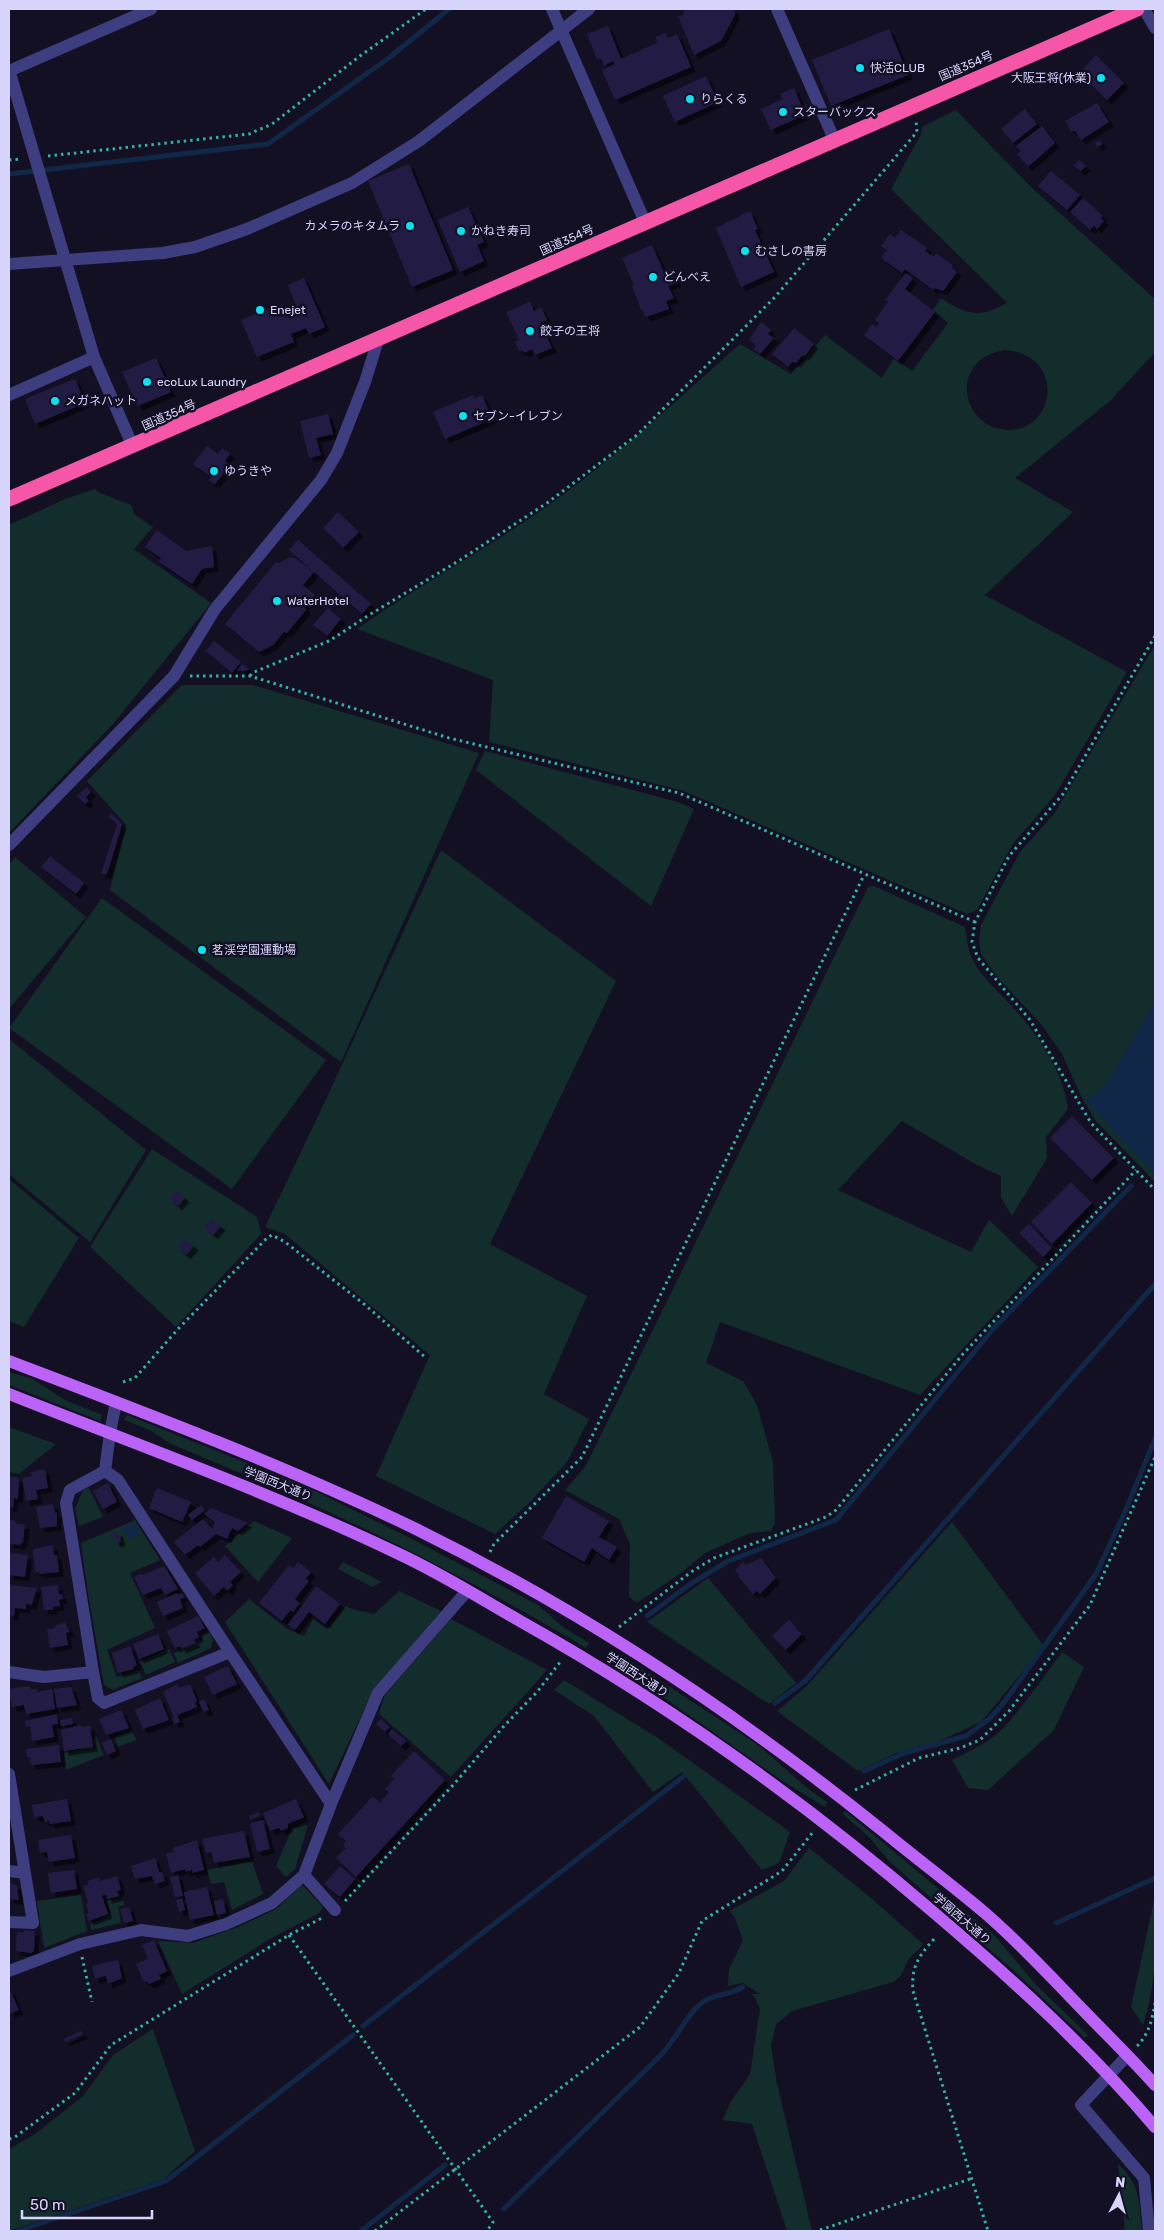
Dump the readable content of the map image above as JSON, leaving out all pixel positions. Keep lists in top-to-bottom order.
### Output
{
  "streets": {
    "highway": ["国道354号"],
    "main road": ["学園西大通り"]
  },
  "places": [
    "快活CLUB",
    "大阪王将(休業)",
    "りらくる",
    "スターバックス",
    "カメラのキタムラ",
    "かねき寿司",
    "むさしの書房",
    "どんべえ",
    "Enejet",
    "餃子の王将",
    "ecoLux Laundry",
    "メガネハット",
    "セブン-イレブン",
    "ゆうきや",
    "WaterHotel",
    "茗渓学園運動場"
  ],
  "scale_bar": "50 m",
  "north": "top"
}
